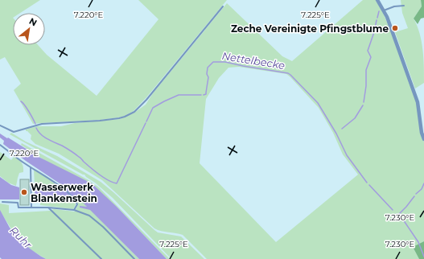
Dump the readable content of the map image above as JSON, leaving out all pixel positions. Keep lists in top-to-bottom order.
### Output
{
  "water": ["Nettelbecke", "Ruhr"],
  "places": ["Zeche Vereinigte Pfingstblume", "Wasserwerk Blankenstein"],
  "north": "top right",
  "coordinates": ["7.220°E", "7.225°E", "7.230°E"]
}
